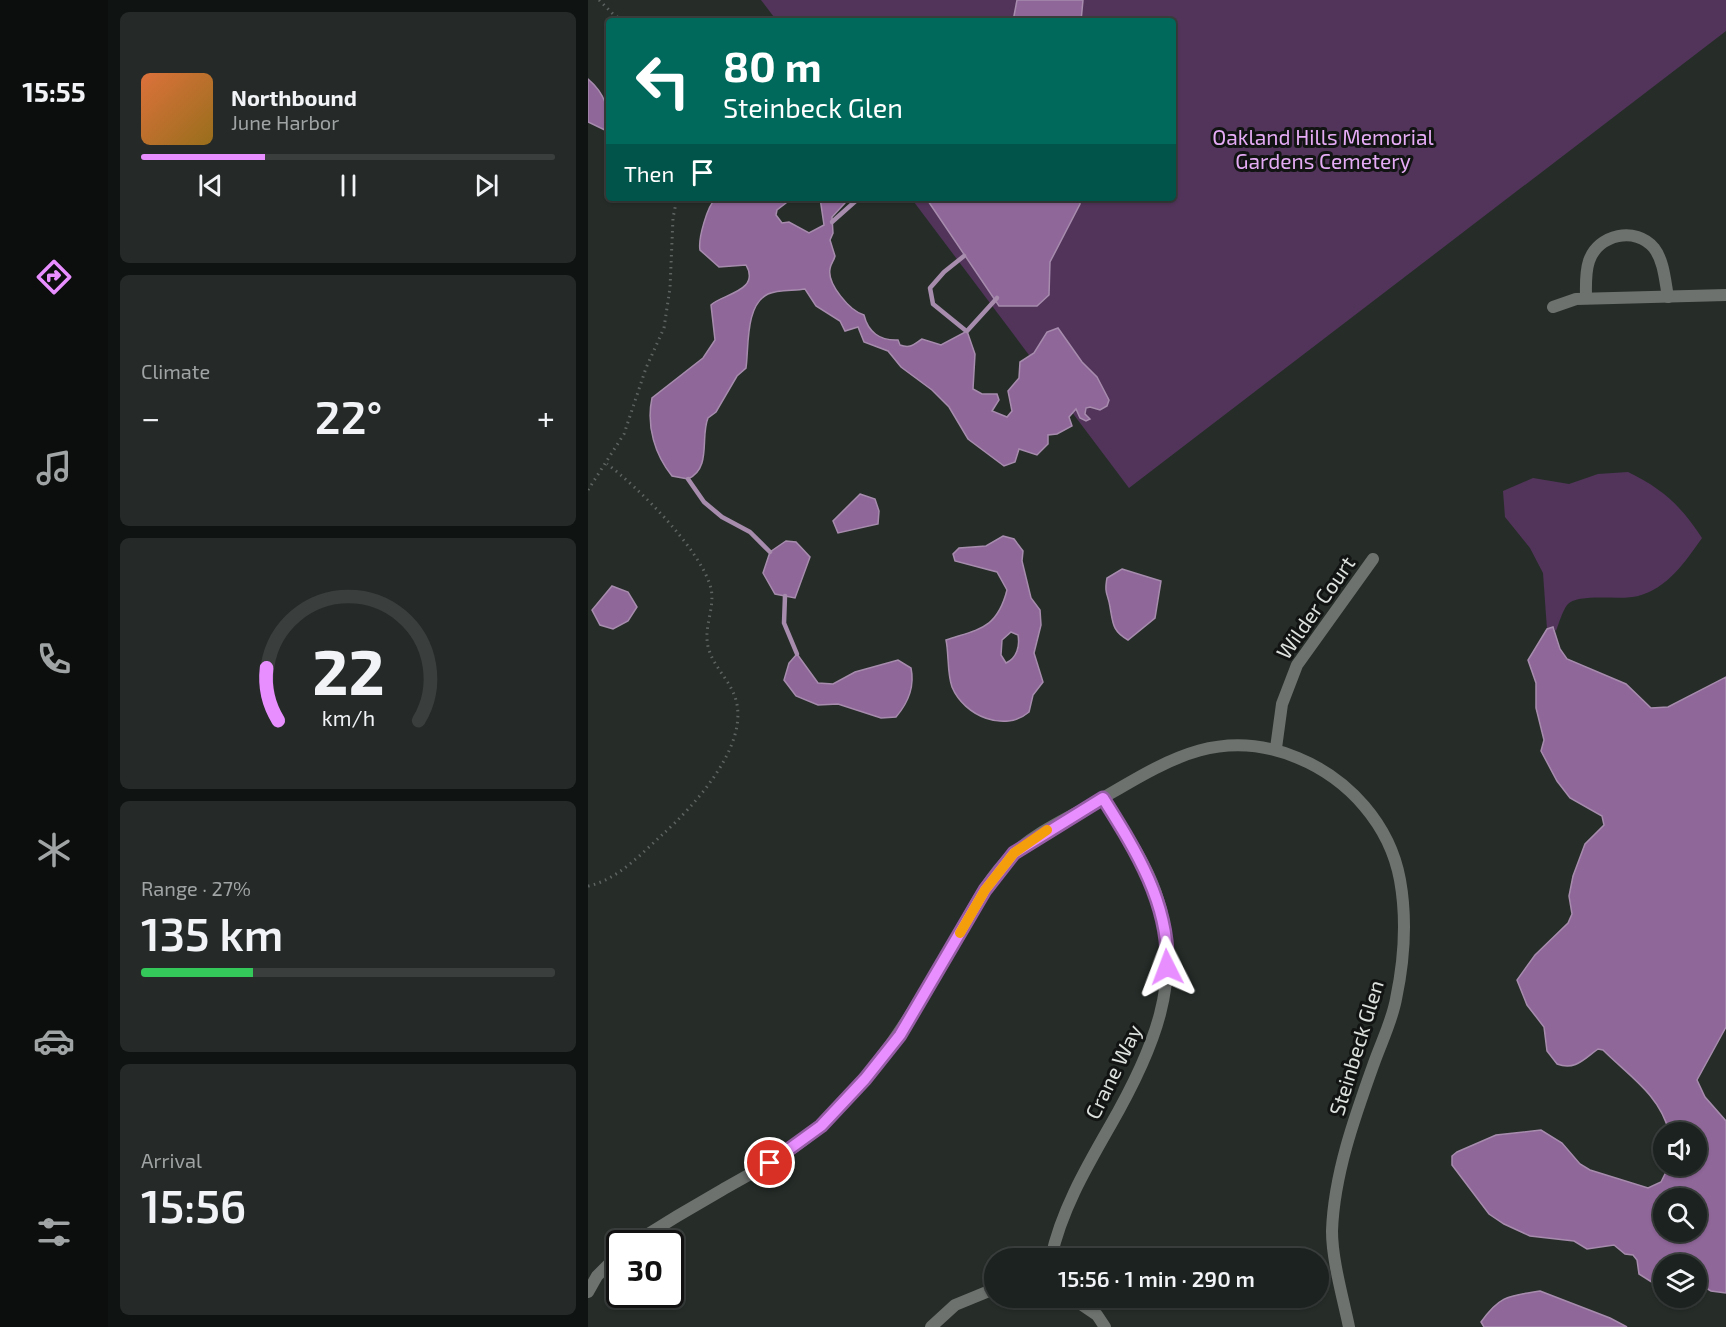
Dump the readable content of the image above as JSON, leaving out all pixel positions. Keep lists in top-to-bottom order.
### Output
{
  "streets": {
    "street": ["Wilder Court", "Steinbeck Glen", "Crane Way"]
  },
  "crossings": [
    ["Wilder Court", "Steinbeck Glen"],
    ["Steinbeck Glen", "Crane Way"]
  ],
  "parks": ["Oakland Hills Memorial Gardens Cemetery"],
  "page": {
    "tabs": "15:55",
    "turn": ["80 m", "Steinbeck Glen"],
    "song": ["Northbound", "June Harbor"],
    "then": "Then",
    "tile": [
      "Climate",
      ["Range · 27%", "135 km"],
      ["Arrival", "15:56"]
    ],
    "heat": ["−", "22°", "+"],
    "limit": "30",
    "trip": "15:56 · 1 min · 290 m",
    "gauge": ["22", "km/h"]
  }
}
